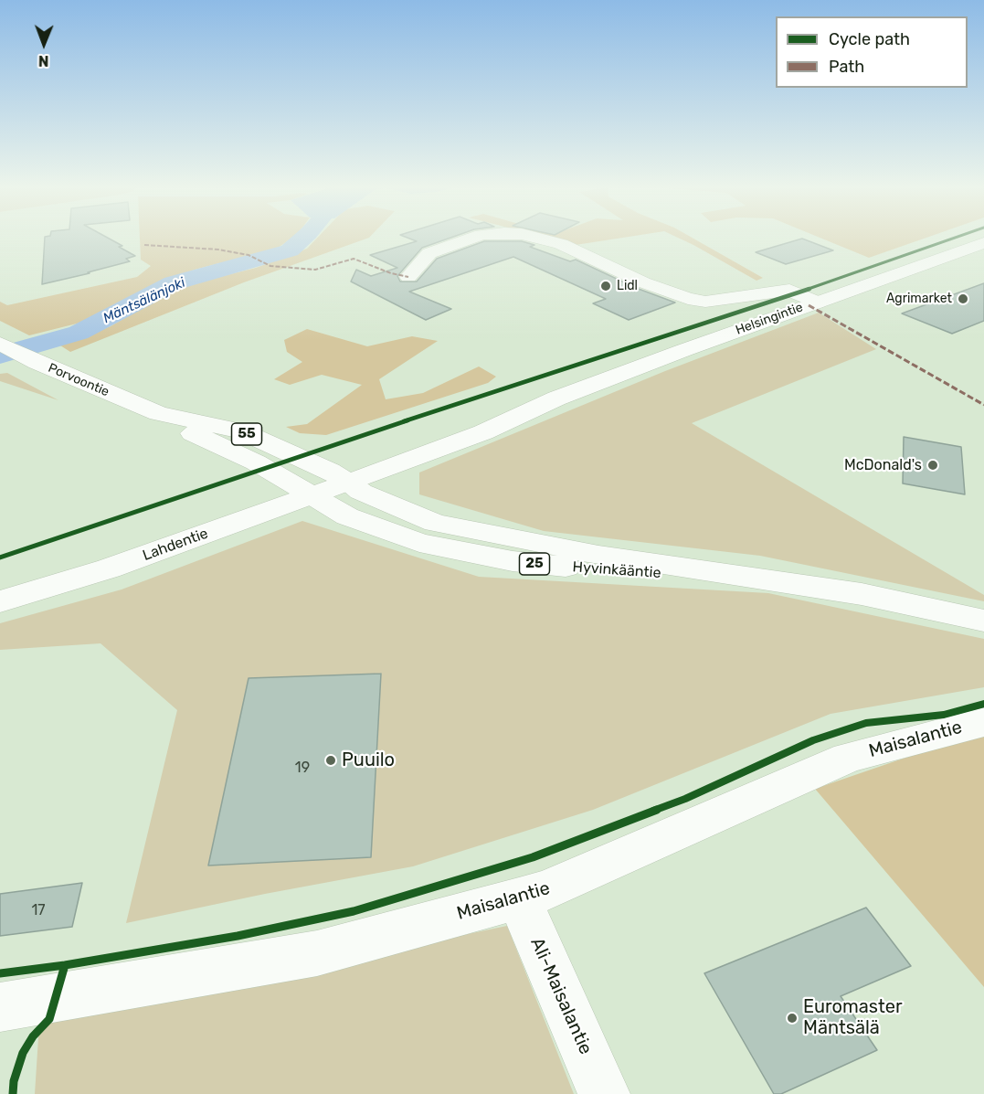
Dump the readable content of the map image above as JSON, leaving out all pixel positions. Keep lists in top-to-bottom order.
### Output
{
  "streets": {
    "main road": [
      "Helsingintie",
      "Porvoontie",
      "55",
      "Lahdentie",
      "25",
      "Hyvinkääntie",
      "Maisalantie",
      "Ali-Maisalantie"
    ]
  },
  "crossings": [
    ["Helsingintie", "Porvoontie"],
    ["Helsingintie", "Lahdentie"],
    ["Helsingintie", "Hyvinkääntie"],
    ["Porvoontie", "Lahdentie"],
    ["Porvoontie", "Hyvinkääntie"],
    ["Lahdentie", "Hyvinkääntie"],
    ["Maisalantie", "Ali-Maisalantie"]
  ],
  "water": ["Mäntsälänjoki"],
  "places": [
    "Lidl",
    "Agrimarket",
    "McDonald's",
    "Puuilo",
    "Euromaster Mäntsälä"
  ],
  "house_numbers": ["19", "17"],
  "legend": ["Cycle path", "Path"],
  "north": "bottom"
}
